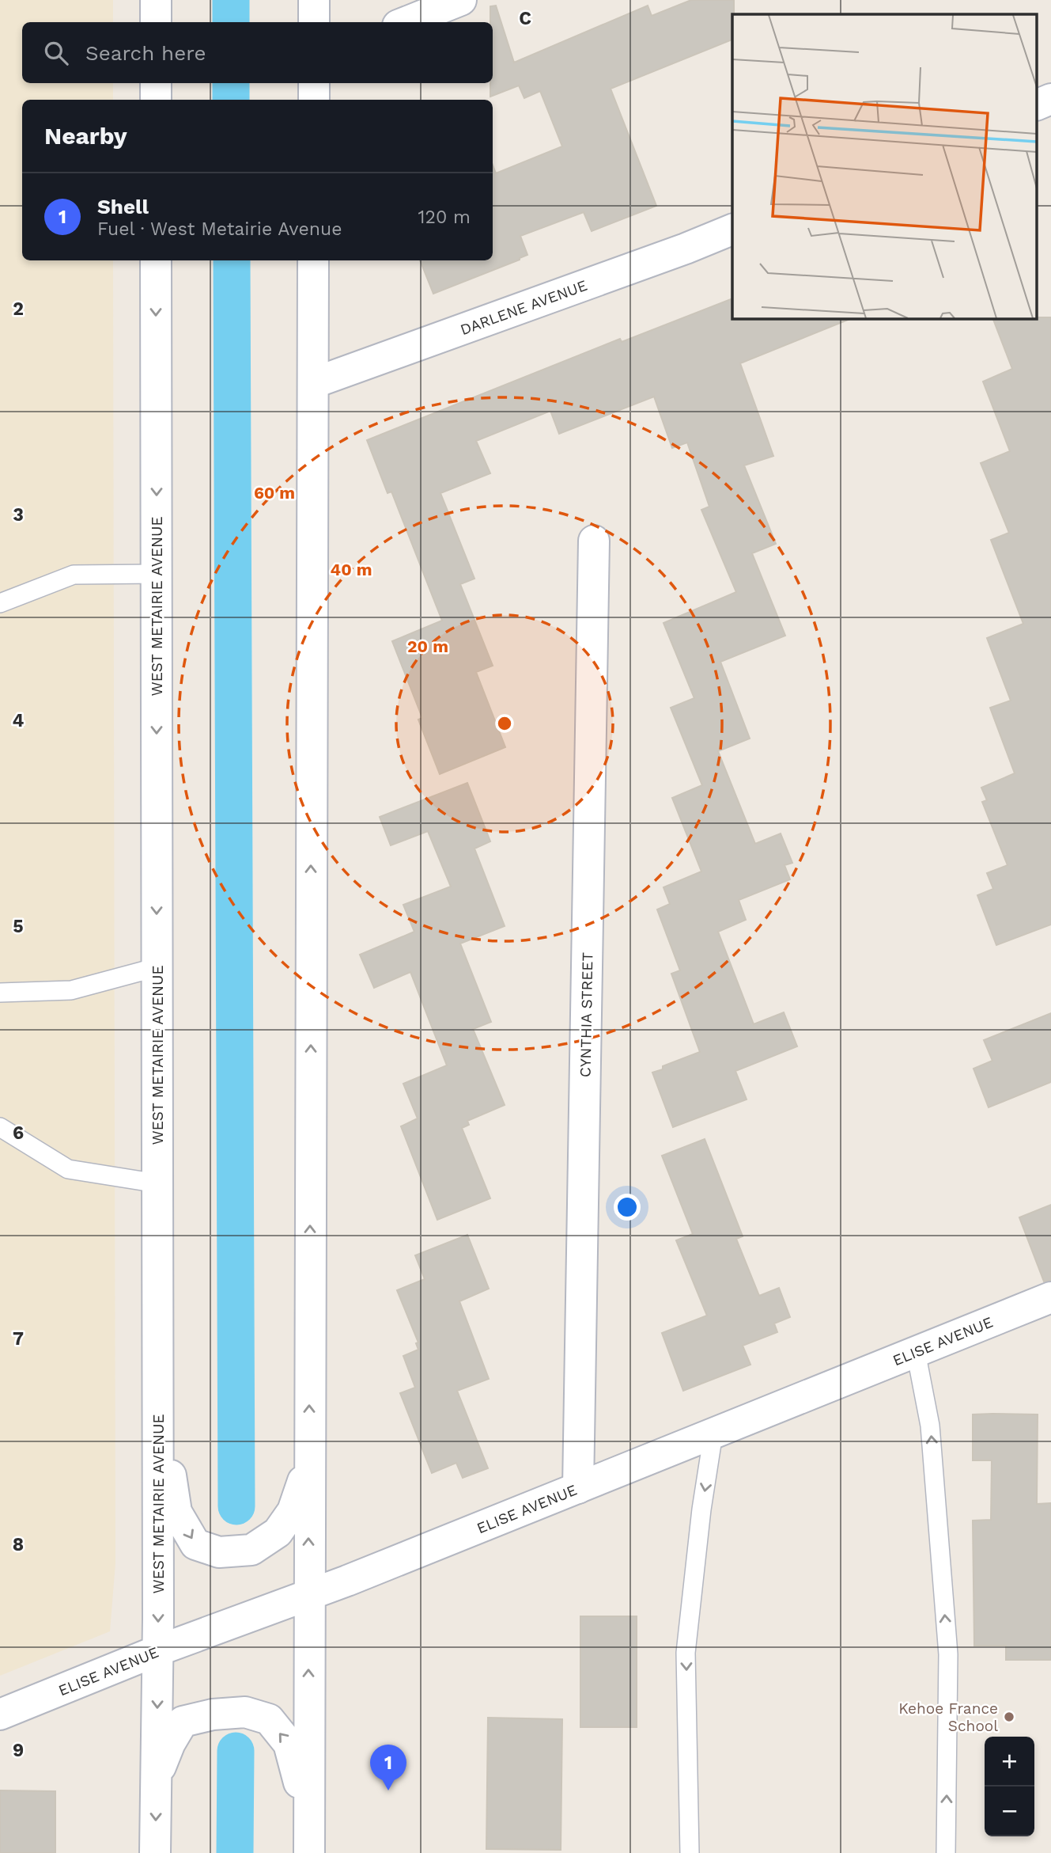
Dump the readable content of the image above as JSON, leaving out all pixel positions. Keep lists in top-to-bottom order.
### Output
{
  "streets": {
    "main road": [
      "DARLENE AVENUE",
      "WEST METAIRIE AVENUE",
      "CYNTHIA STREET",
      "ELISE AVENUE"
    ]
  },
  "crossings": [
    ["WEST METAIRIE AVENUE", "ELISE AVENUE"],
    ["CYNTHIA STREET", "ELISE AVENUE"]
  ],
  "places": ["Kehoe France School"],
  "page": {
    "search": "Search here",
    "heading": "Nearby",
    "list": [
      {
        "mark": "1",
        "name": "Shell",
        "note": "Fuel · West Metairie Avenue",
        "value": "120 m"
      }
    ],
    "map_buttons": ["+", "−"],
    "pins": "1"
  },
  "grid": {
    "columns": ["C"],
    "rows": [
      "2",
      "3",
      "4",
      "5",
      "6",
      "7",
      "8",
      "9"
    ]
  },
  "rings": ["60 m", "40 m", "20 m"]
}
